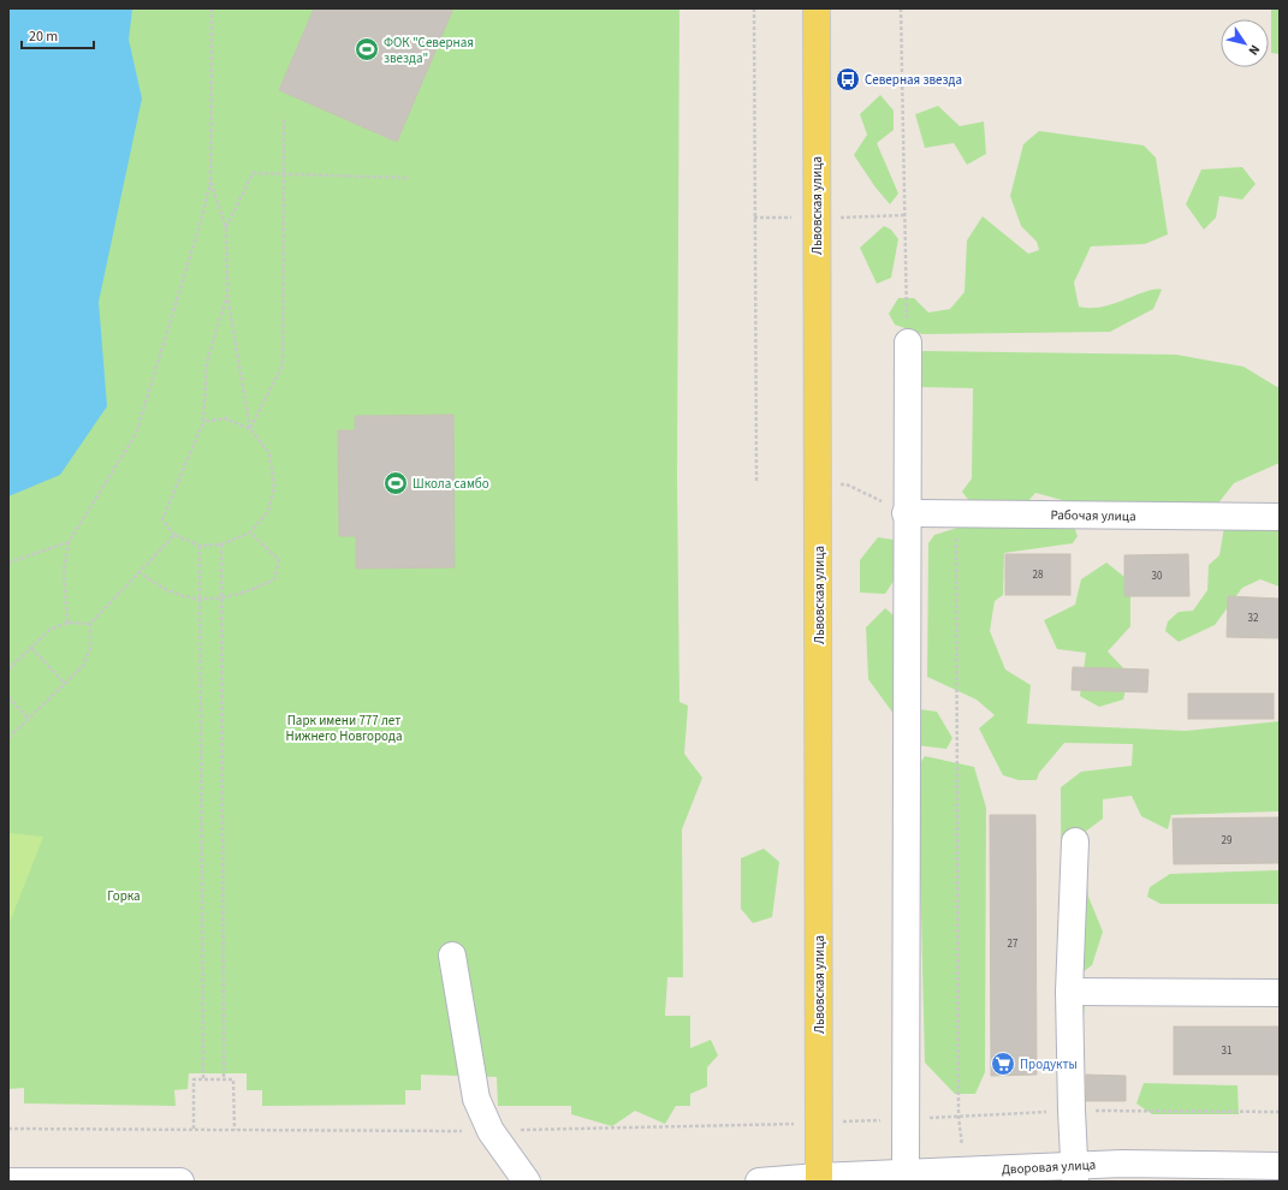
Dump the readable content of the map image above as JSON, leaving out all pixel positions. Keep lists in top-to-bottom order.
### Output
{
  "streets": {
    "main road": ["Львовская улица"],
    "street": ["Рабочая улица", "Дворовая улица"]
  },
  "crossings": [
    ["Львовская улица", "Дворовая улица"]
  ],
  "parks": ["Парк имени 777 лет Нижнего Новгорода", "Горка"],
  "places": {
    "sports": ["ФОК \"Северная звезда\"", "Школа самбо"],
    "bus stop": ["Северная звезда"],
    "supermarket": ["Продукты"]
  },
  "house_numbers": [
    "28",
    "30",
    "32",
    "29",
    "27",
    "31"
  ],
  "scale_bar": "20 m",
  "north": "bottom right"
}
